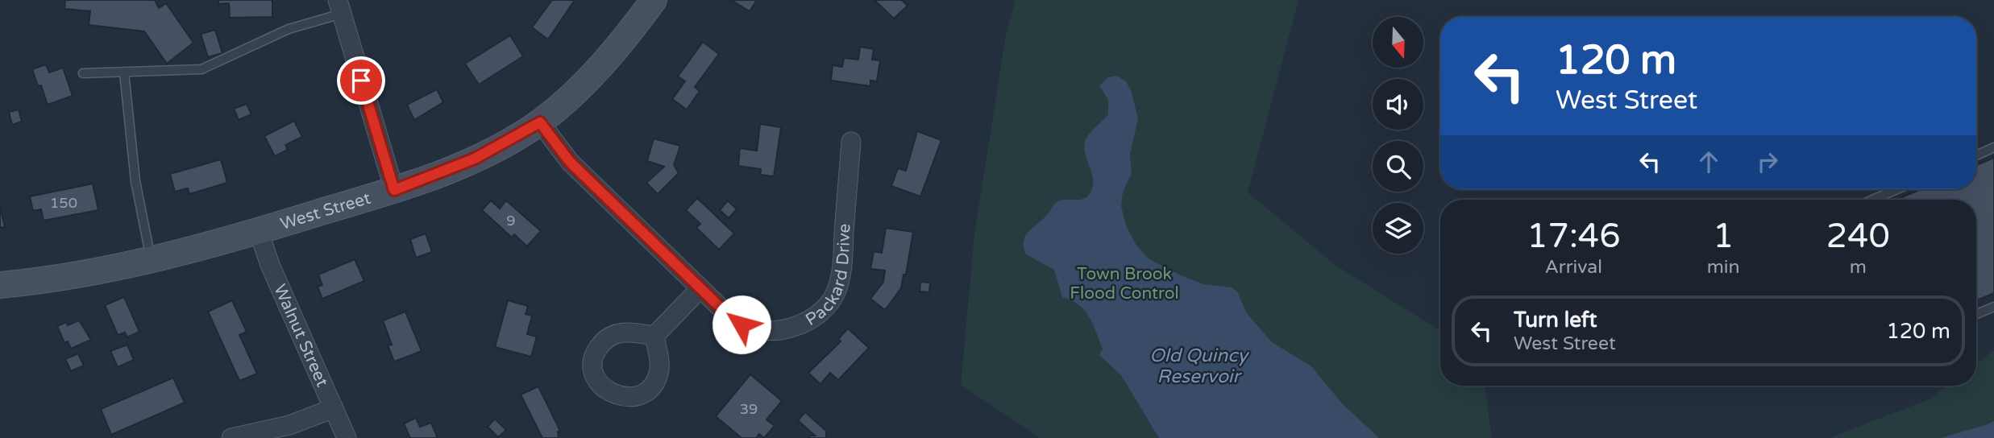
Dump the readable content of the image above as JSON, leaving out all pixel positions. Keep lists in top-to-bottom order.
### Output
{
  "streets": {
    "street": ["West Street", "Packard Drive", "Walnut Street"]
  },
  "crossings": [
    ["West Street", "Packard Drive"],
    ["West Street", "Walnut Street"]
  ],
  "water": ["Old Quincy Reservoir"],
  "parks": ["Town Brook Flood Control"],
  "house_numbers": ["150", "9", "39"],
  "north": "bottom",
  "page": {
    "turn": ["120 m", "West Street"],
    "eta": [
      "17:46",
      "Arrival",
      "1",
      "min",
      "240",
      "m"
    ],
    "list": [
      {
        "name": "Turn left",
        "note": "West Street",
        "value": "120 m"
      }
    ]
  }
}
